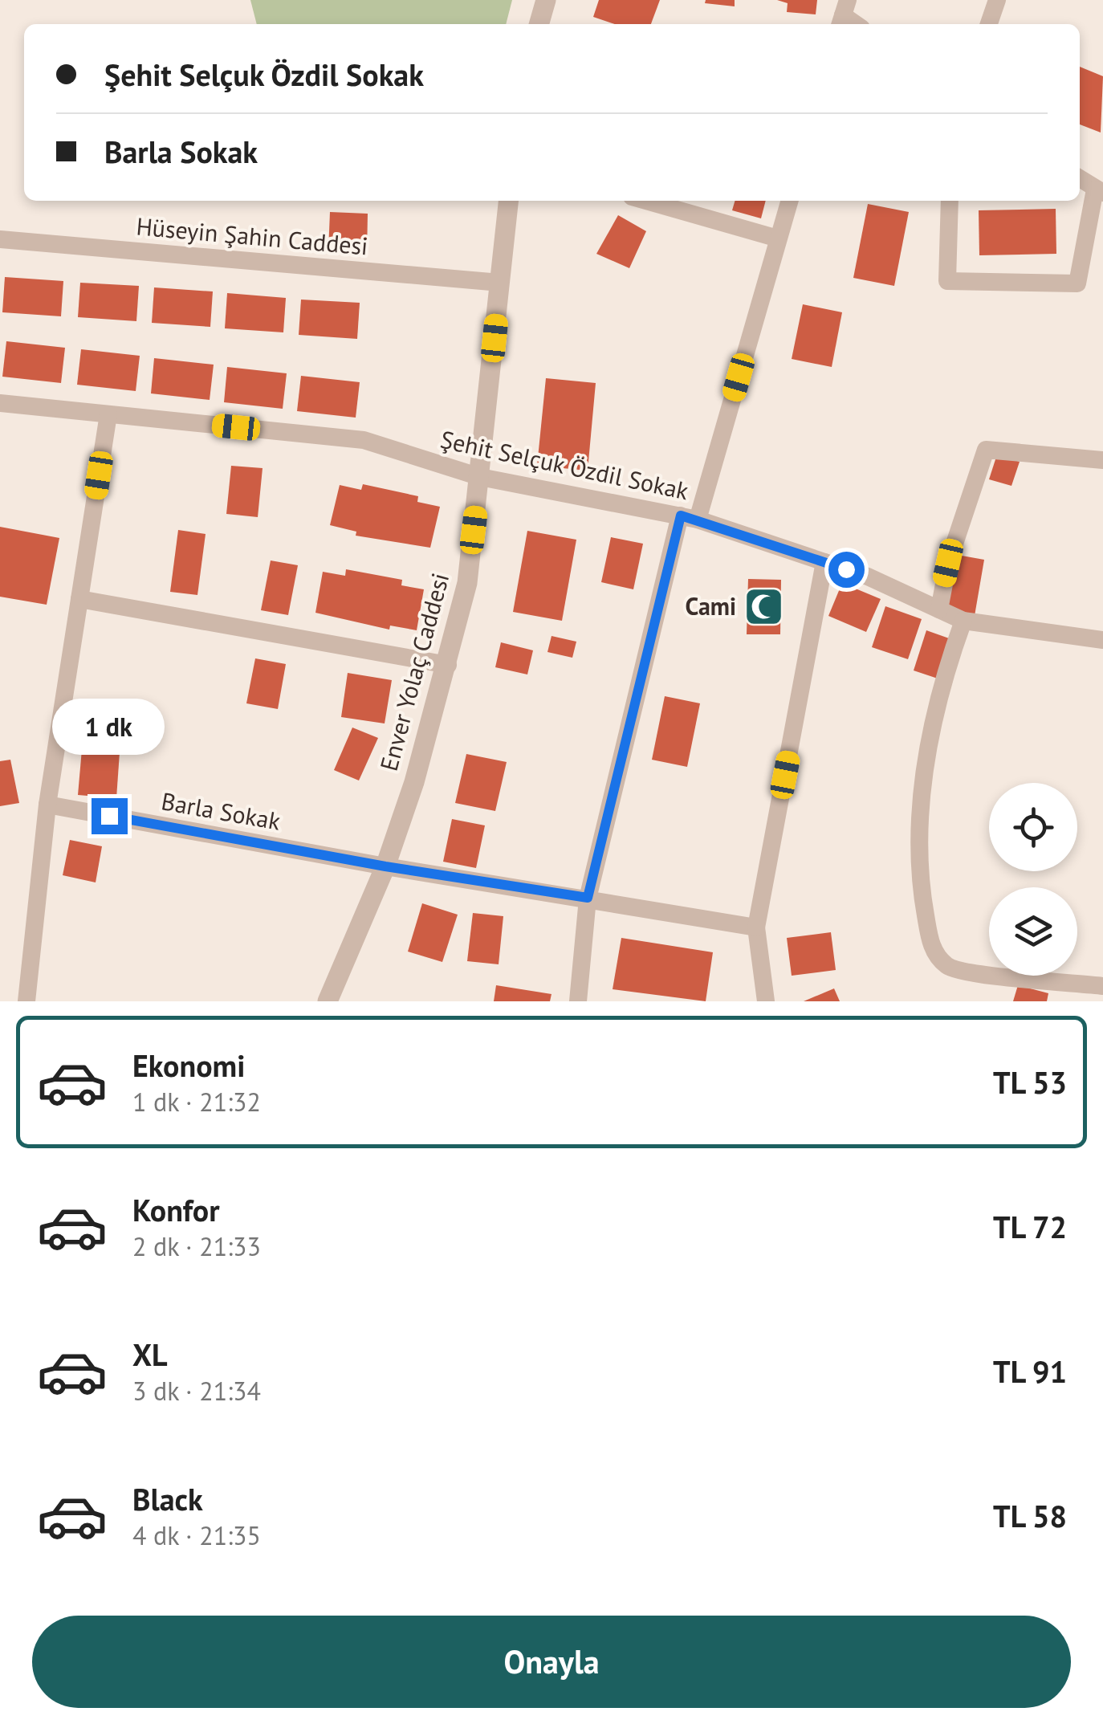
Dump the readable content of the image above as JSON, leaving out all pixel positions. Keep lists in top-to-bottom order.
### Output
{
  "streets": {
    "street": [
      "Hüseyin Şahin Caddesi",
      "Şehit Selçuk Özdil Sokak",
      "Enver Yolaç Caddesi",
      "Barla Sokak"
    ]
  },
  "crossings": [
    ["Hüseyin Şahin Caddesi", "Enver Yolaç Caddesi"],
    ["Şehit Selçuk Özdil Sokak", "Enver Yolaç Caddesi"],
    ["Enver Yolaç Caddesi", "Barla Sokak"]
  ],
  "places": {
    "mosque": ["Cami"]
  },
  "page": {
    "banner": ["Şehit Selçuk Özdil Sokak", "Barla Sokak"],
    "bubble": "1 dk",
    "list": [
      {
        "name": "Ekonomi",
        "note": "1 dk · 21:32",
        "value": "TL 53"
      },
      {
        "name": "Konfor",
        "note": "2 dk · 21:33",
        "value": "TL 72"
      },
      {
        "name": "XL",
        "note": "3 dk · 21:34",
        "value": "TL 91"
      },
      {
        "name": "Black",
        "note": "4 dk · 21:35",
        "value": "TL 58"
      }
    ],
    "buttons": "Onayla"
  }
}
